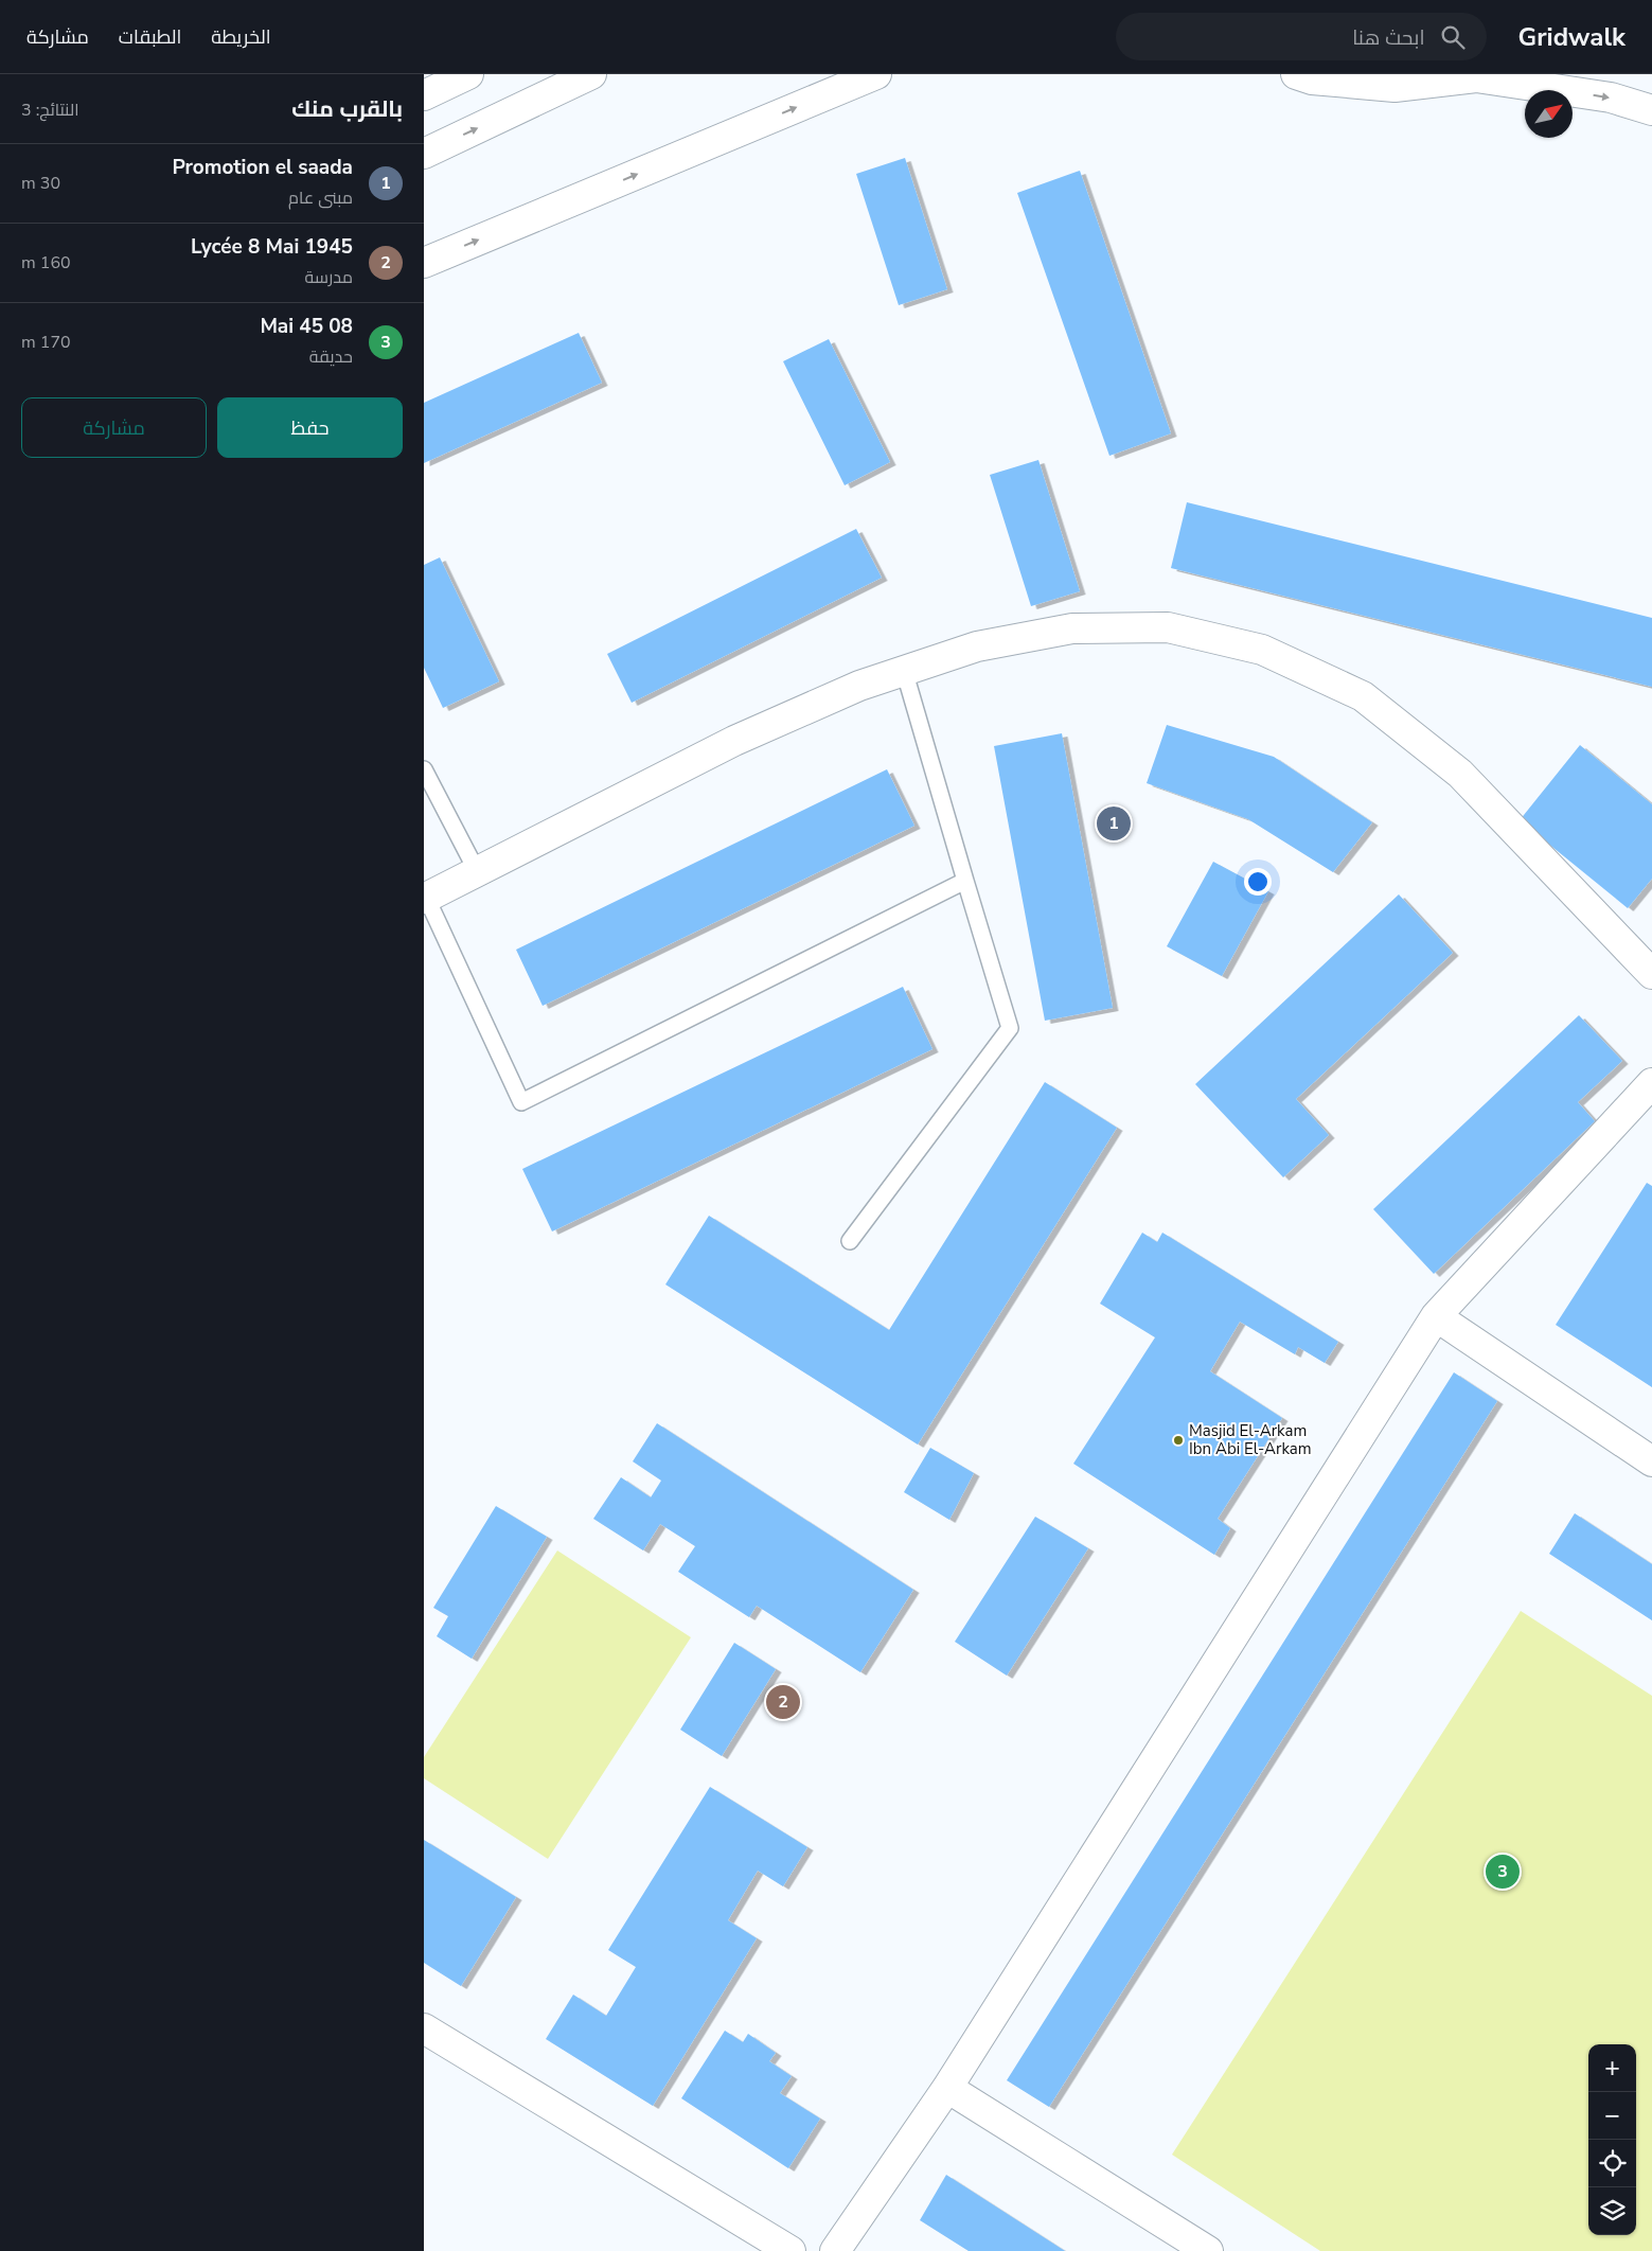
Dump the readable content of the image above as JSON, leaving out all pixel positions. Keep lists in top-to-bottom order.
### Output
{
  "places": ["Masjid El-Arkam Ibn Abi El-Arkam"],
  "north": "top right",
  "page": {
    "header": "Gridwalk",
    "search": "ابحث هنا",
    "nav": ["الخريطة", "الطبقات", "مشاركة"],
    "heading": ["بالقرب منك", "النتائج: 3"],
    "list": [
      {
        "mark": "1",
        "name": "Promotion el saada",
        "note": "مبنى عام",
        "value": "30 m"
      },
      {
        "mark": "2",
        "name": "Lycée 8 Mai 1945",
        "note": "مدرسة",
        "value": "160 m"
      },
      {
        "mark": "3",
        "name": "08 Mai 45",
        "note": "حديقة",
        "value": "170 m"
      }
    ],
    "buttons": ["حفظ", "مشاركة"],
    "pins": ["1", "2", "3"],
    "map_buttons": ["+", "−"]
  }
}
